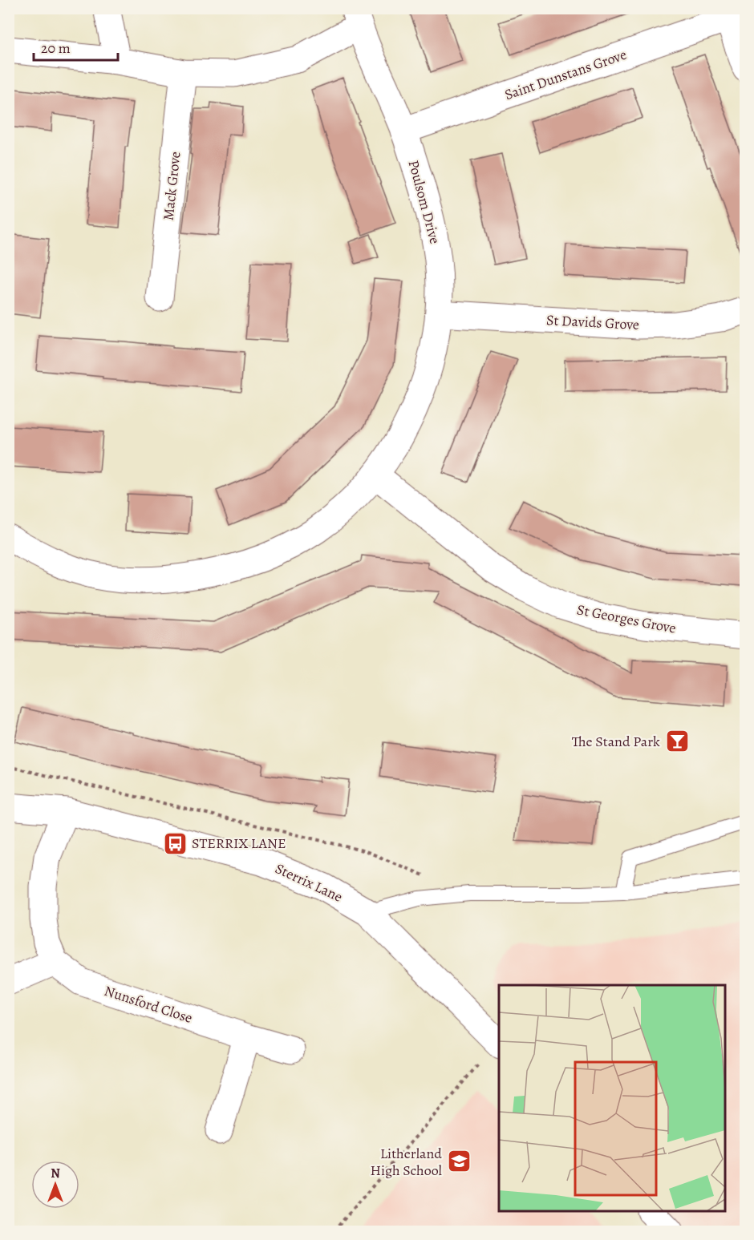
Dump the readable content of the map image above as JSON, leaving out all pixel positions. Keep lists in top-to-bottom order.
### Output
{
  "streets": {
    "street": [
      "Saint Dunstans Grove",
      "Mack Grove",
      "Poulsom Drive",
      "St Davids Grove",
      "St Georges Grove",
      "Sterrix Lane",
      "Nunsford Close"
    ]
  },
  "crossings": [
    ["Saint Dunstans Grove", "Poulsom Drive"],
    ["Poulsom Drive", "St Davids Grove"],
    ["Poulsom Drive", "St Georges Grove"]
  ],
  "places": {
    "bar": ["The Stand Park"],
    "bus stop": ["STERRIX LANE"],
    "school or university": ["Litherland High School"]
  },
  "scale_bar": "20 m",
  "north": "top"
}
